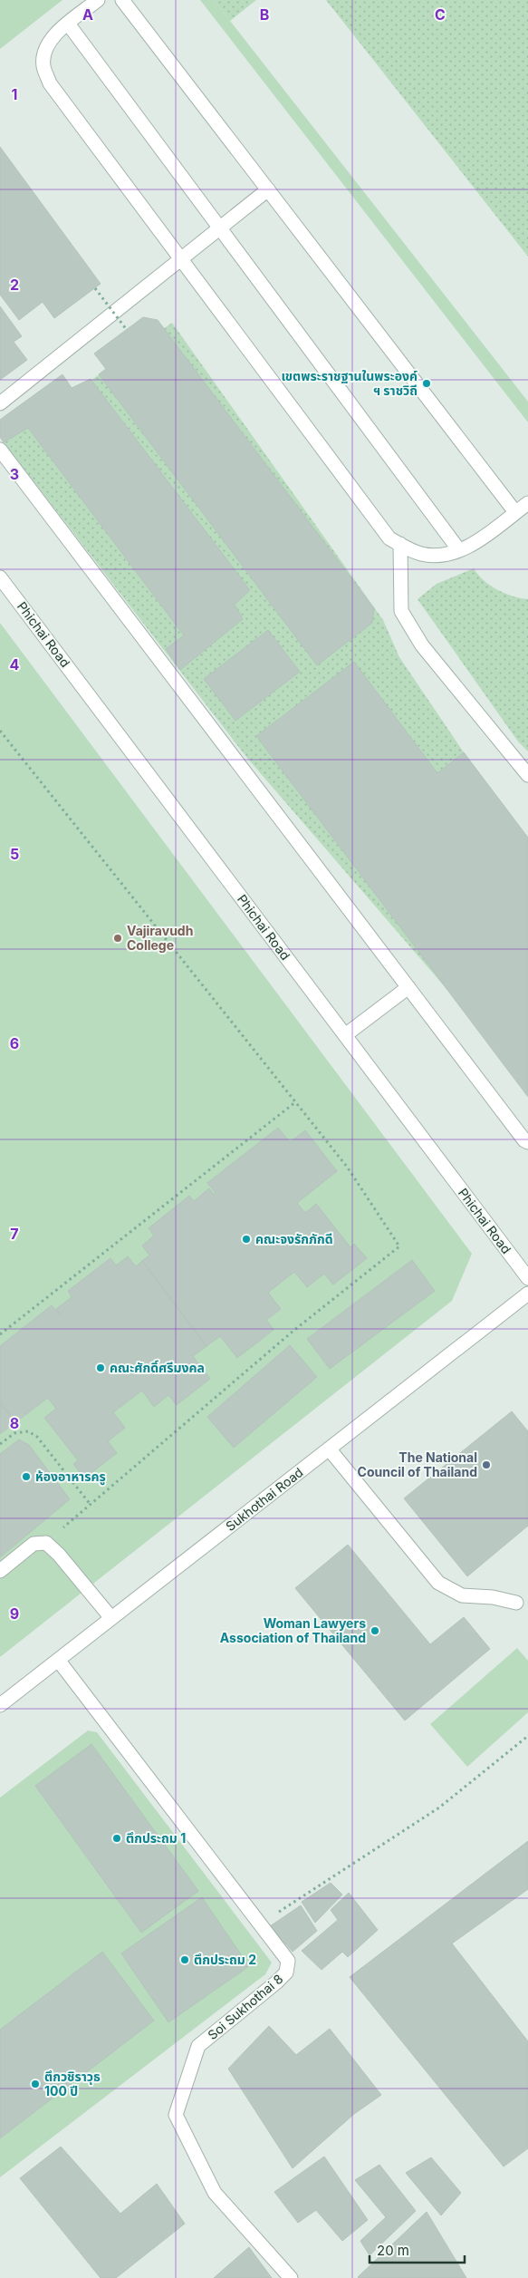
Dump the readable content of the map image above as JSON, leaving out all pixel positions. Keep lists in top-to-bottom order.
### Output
{
  "streets": {
    "street": ["Phichai Road", "Sukhothai Road", "Soi Sukhothai 8"]
  },
  "crossings": [
    ["Sukhothai Road", "Soi Sukhothai 8"]
  ],
  "places": [
    "เขตพระราชฐานในพระองค์ ฯ ราชวิถี",
    "Vajiravudh College",
    "คณะจงรักภักดี",
    "คณะศักดิ์ศรีมงคล",
    "The National Council of Thailand",
    "ห้องอาหารครู",
    "Woman Lawyers Association of Thailand",
    "ตึกประถม 1",
    "ตึกประถม 2",
    "ตึกวชิราวุธ 100 ปี"
  ],
  "scale_bar": "20 m",
  "grid": {
    "columns": ["A", "B", "C"],
    "rows": [
      "1",
      "2",
      "3",
      "4",
      "5",
      "6",
      "7",
      "8",
      "9"
    ]
  }
}
